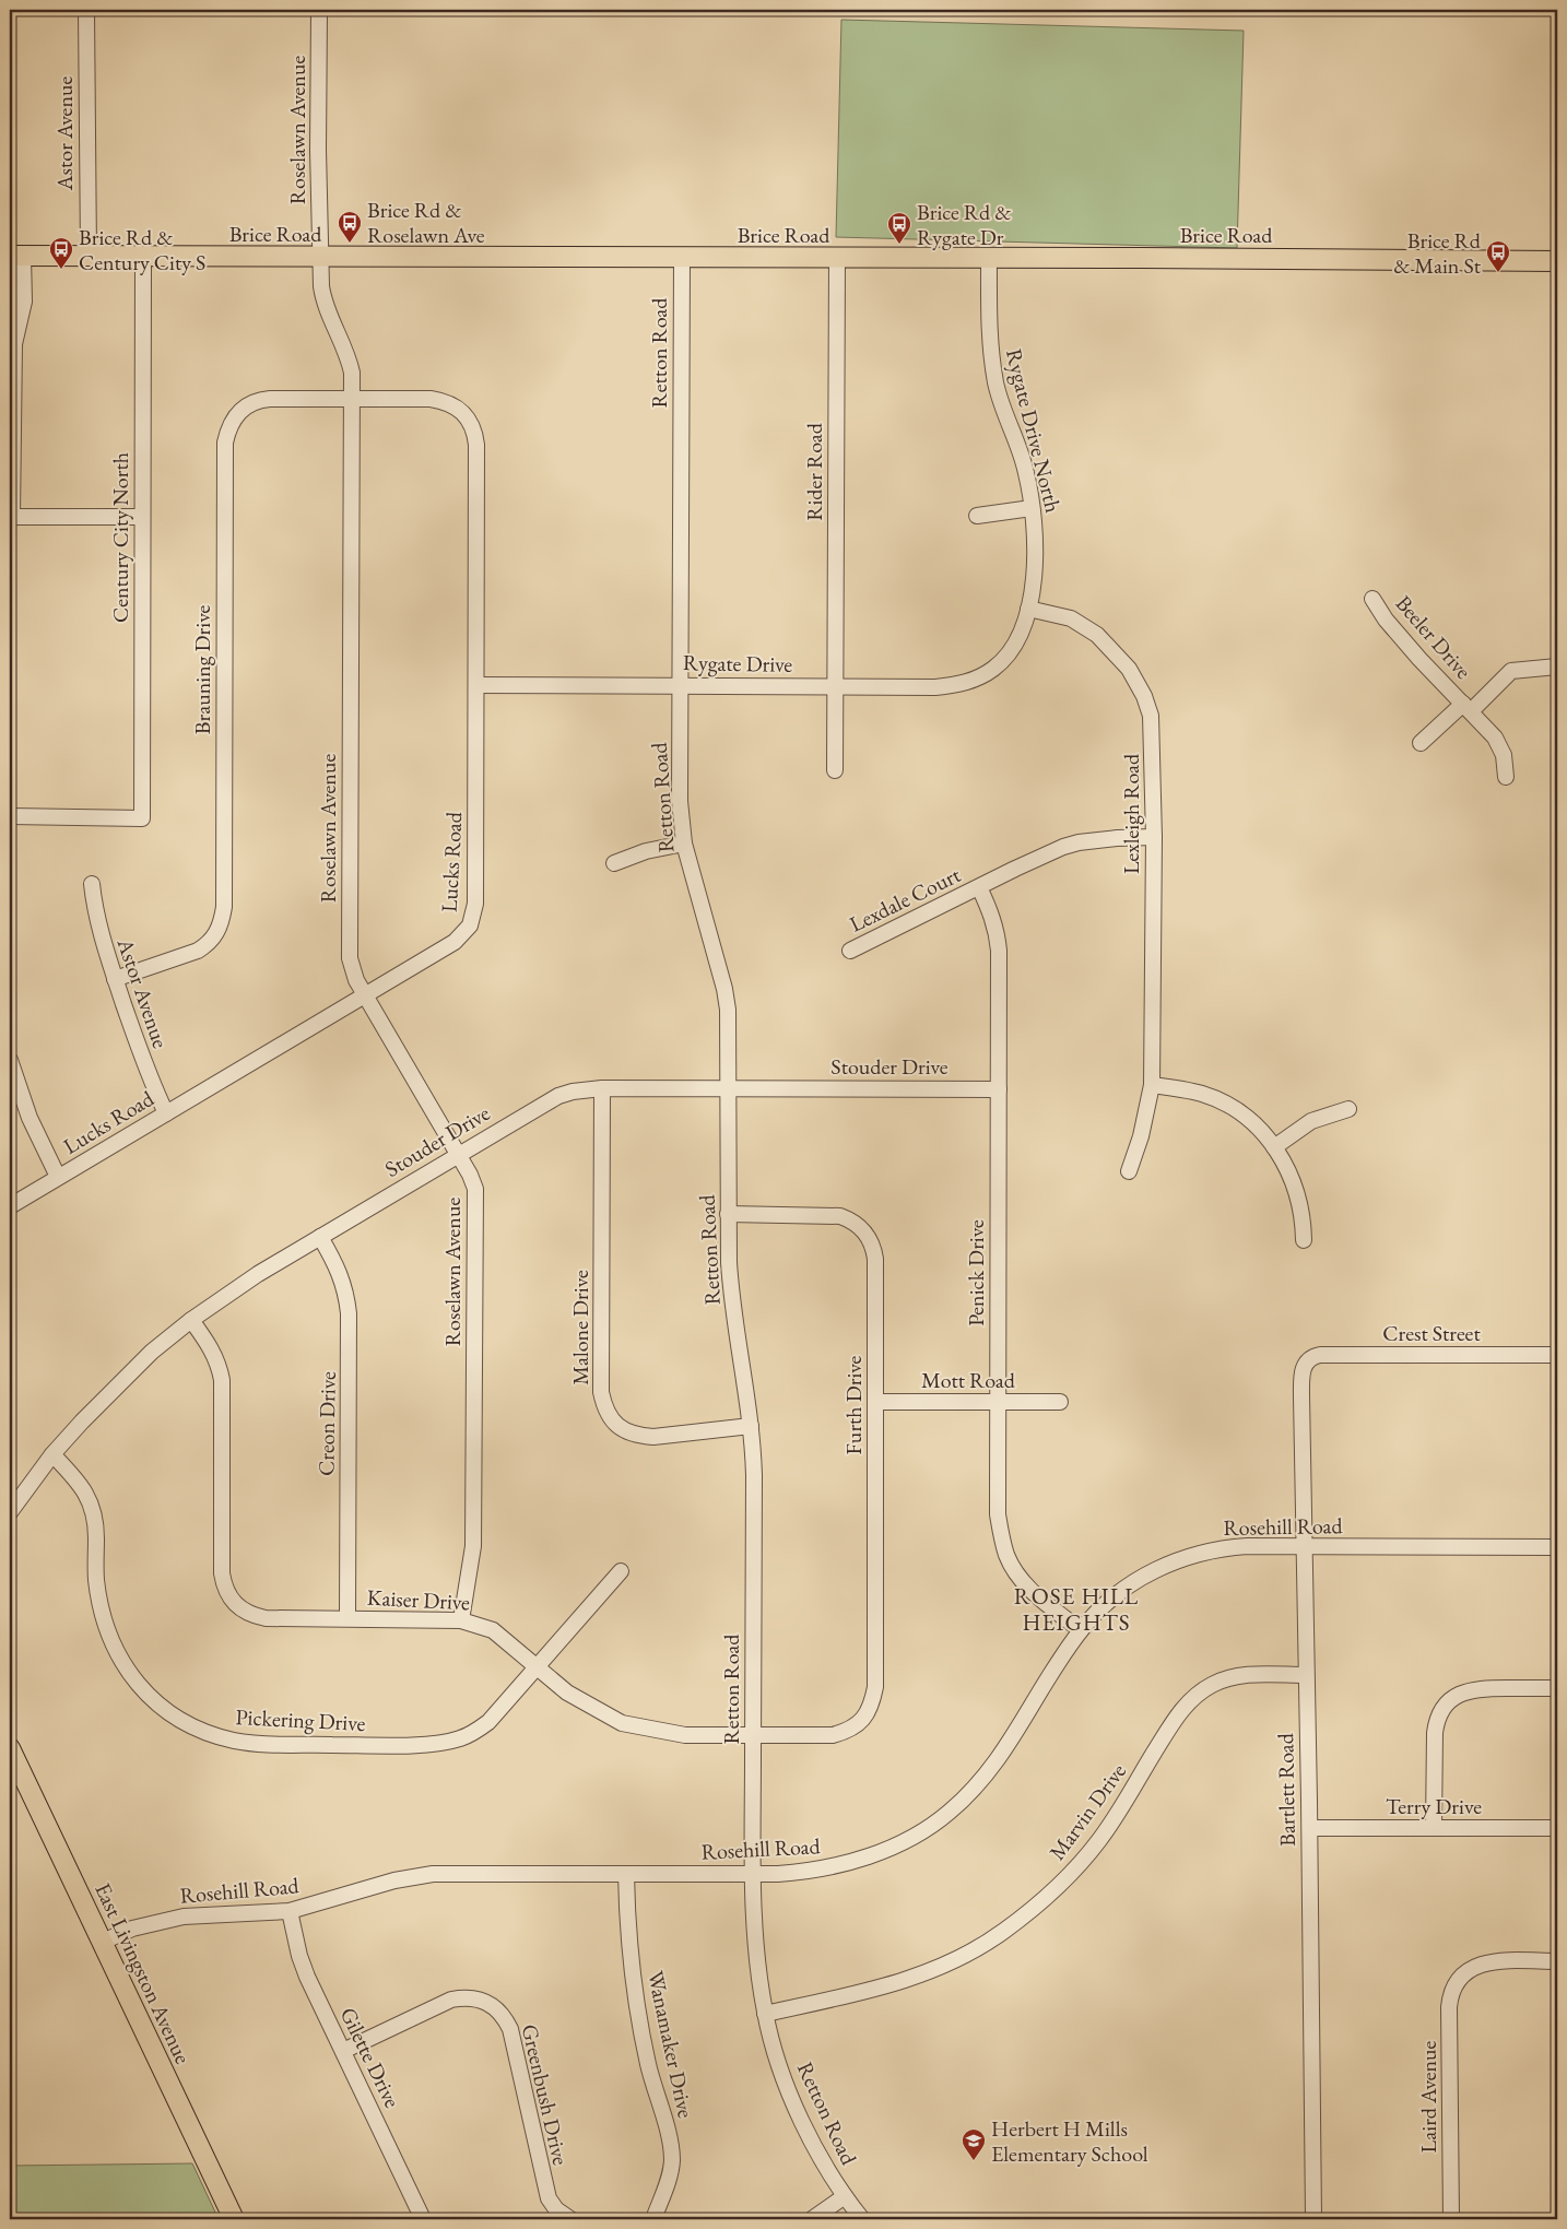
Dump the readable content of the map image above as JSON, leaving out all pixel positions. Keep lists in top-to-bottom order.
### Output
{
  "streets": {
    "main road": ["Brice Road", "East Livingston Avenue"],
    "street": [
      "Roselawn Avenue",
      "Astor Avenue",
      "Retton Road",
      "Rygate Drive North",
      "Rider Road",
      "Century City North",
      "Beeler Drive",
      "Rygate Drive",
      "Brauning Drive",
      "Lexleigh Road",
      "Lucks Road",
      "Lexdale Court",
      "Stouder Drive",
      "Penick Drive",
      "Malone Drive",
      "Crest Street",
      "Mott Road",
      "Furth Drive",
      "Creon Drive",
      "Rosehill Road",
      "Kaiser Drive",
      "Pickering Drive",
      "Bartlett Road",
      "Terry Drive",
      "Marvin Drive",
      "Wanamaker Drive",
      "Gilette Drive",
      "Greenbush Drive",
      "Laird Avenue"
    ]
  },
  "crossings": [
    ["Roselawn Avenue", "Brice Road"],
    ["Roselawn Avenue", "Brauning Drive"],
    ["Roselawn Avenue", "Lucks Road"],
    ["Roselawn Avenue", "Stouder Drive"],
    ["Roselawn Avenue", "Kaiser Drive"],
    ["Astor Avenue", "Brice Road"],
    ["Astor Avenue", "Brauning Drive"],
    ["Astor Avenue", "Lucks Road"],
    ["Brice Road", "Retton Road"],
    ["Brice Road", "Rygate Drive North"],
    ["Brice Road", "Rider Road"],
    ["Brice Road", "Century City North"],
    ["Retton Road", "Rygate Drive"],
    ["Retton Road", "Stouder Drive"],
    ["Retton Road", "Malone Drive"],
    ["Retton Road", "Furth Drive"],
    ["Retton Road", "Rosehill Road"],
    ["Retton Road", "Kaiser Drive"],
    ["Retton Road", "Marvin Drive"],
    ["Rygate Drive North", "Rygate Drive"],
    ["Rygate Drive North", "Lexleigh Road"],
    ["Rider Road", "Rygate Drive"],
    ["Rygate Drive", "Lucks Road"],
    ["Brauning Drive", "Lucks Road"],
    ["Lexleigh Road", "Lexdale Court"],
    ["Lexdale Court", "Penick Drive"],
    ["Stouder Drive", "Penick Drive"],
    ["Stouder Drive", "Malone Drive"],
    ["Stouder Drive", "Creon Drive"],
    ["Stouder Drive", "Kaiser Drive"],
    ["Stouder Drive", "Pickering Drive"],
    ["Penick Drive", "Mott Road"],
    ["Penick Drive", "Rosehill Road"],
    ["Crest Street", "Bartlett Road"],
    ["Mott Road", "Furth Drive"],
    ["Furth Drive", "Kaiser Drive"],
    ["Creon Drive", "Kaiser Drive"],
    ["Rosehill Road", "Bartlett Road"],
    ["Rosehill Road", "East Livingston Avenue"],
    ["Rosehill Road", "Wanamaker Drive"],
    ["Rosehill Road", "Gilette Drive"],
    ["Kaiser Drive", "Pickering Drive"],
    ["Bartlett Road", "Terry Drive"],
    ["Bartlett Road", "Marvin Drive"],
    ["Gilette Drive", "Greenbush Drive"]
  ],
  "districts": ["ROSE HILL HEIGHTS"],
  "places": {
    "bus stop": [
      "Brice Rd & Roselawn Ave",
      "Brice Rd & Rygate Dr",
      "Brice Rd & Century City S",
      "Brice Rd & Main St"
    ],
    "school or university": ["Herbert H Mills Elementary School"]
  }
}
